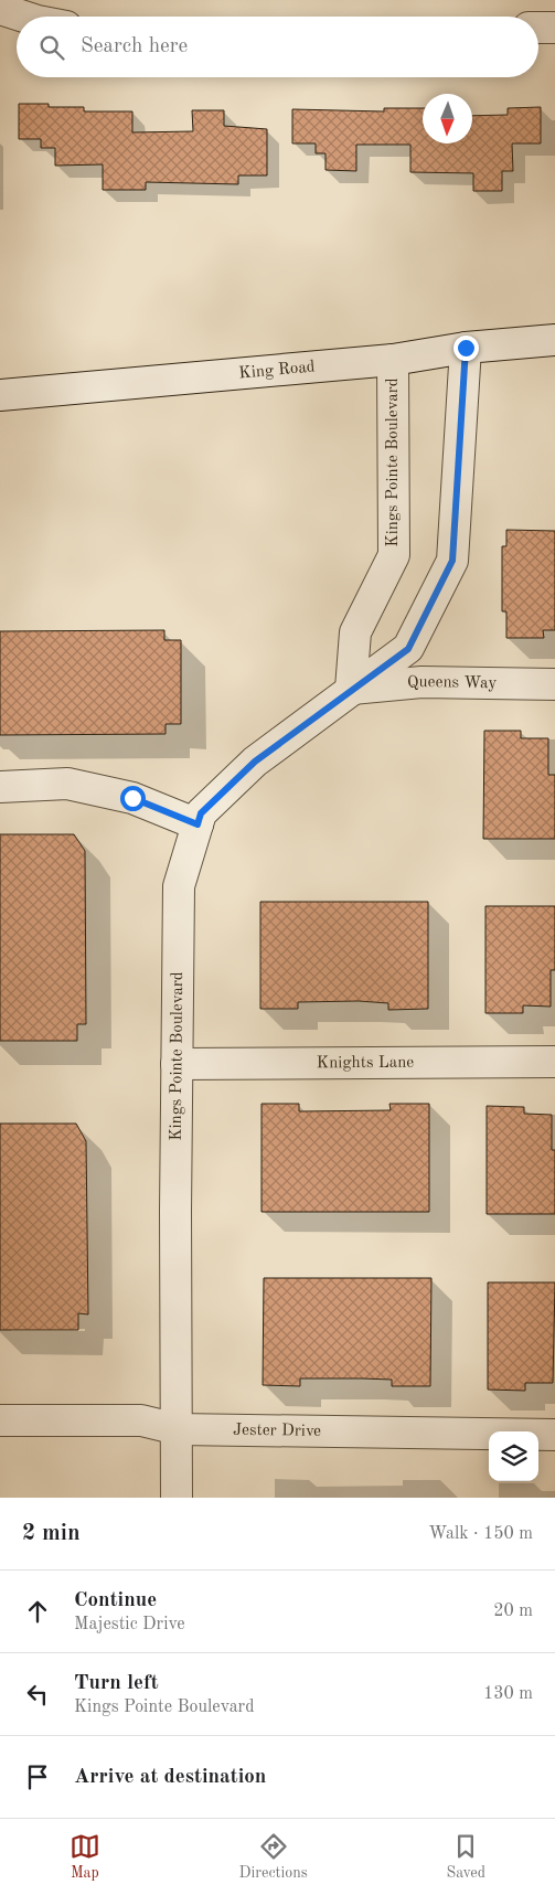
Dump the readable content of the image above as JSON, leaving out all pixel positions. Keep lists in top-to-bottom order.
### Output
{
  "streets": {
    "street": [
      "King Road",
      "Kings Pointe Boulevard",
      "Queens Way",
      "Knights Lane",
      "Jester Drive"
    ]
  },
  "crossings": [
    ["King Road", "Kings Pointe Boulevard"],
    ["Kings Pointe Boulevard", "Queens Way"],
    ["Kings Pointe Boulevard", "Knights Lane"],
    ["Kings Pointe Boulevard", "Jester Drive"]
  ],
  "north": "bottom",
  "page": {
    "search": "Search here",
    "heading": ["2 min", "Walk · 150 m"],
    "list": [
      ["Continue", "Majestic Drive", "20 m"],
      ["Turn left", "Kings Pointe Boulevard", "130 m"],
      "Arrive at destination"
    ],
    "nav": ["Map", "Directions", "Saved"]
  }
}
